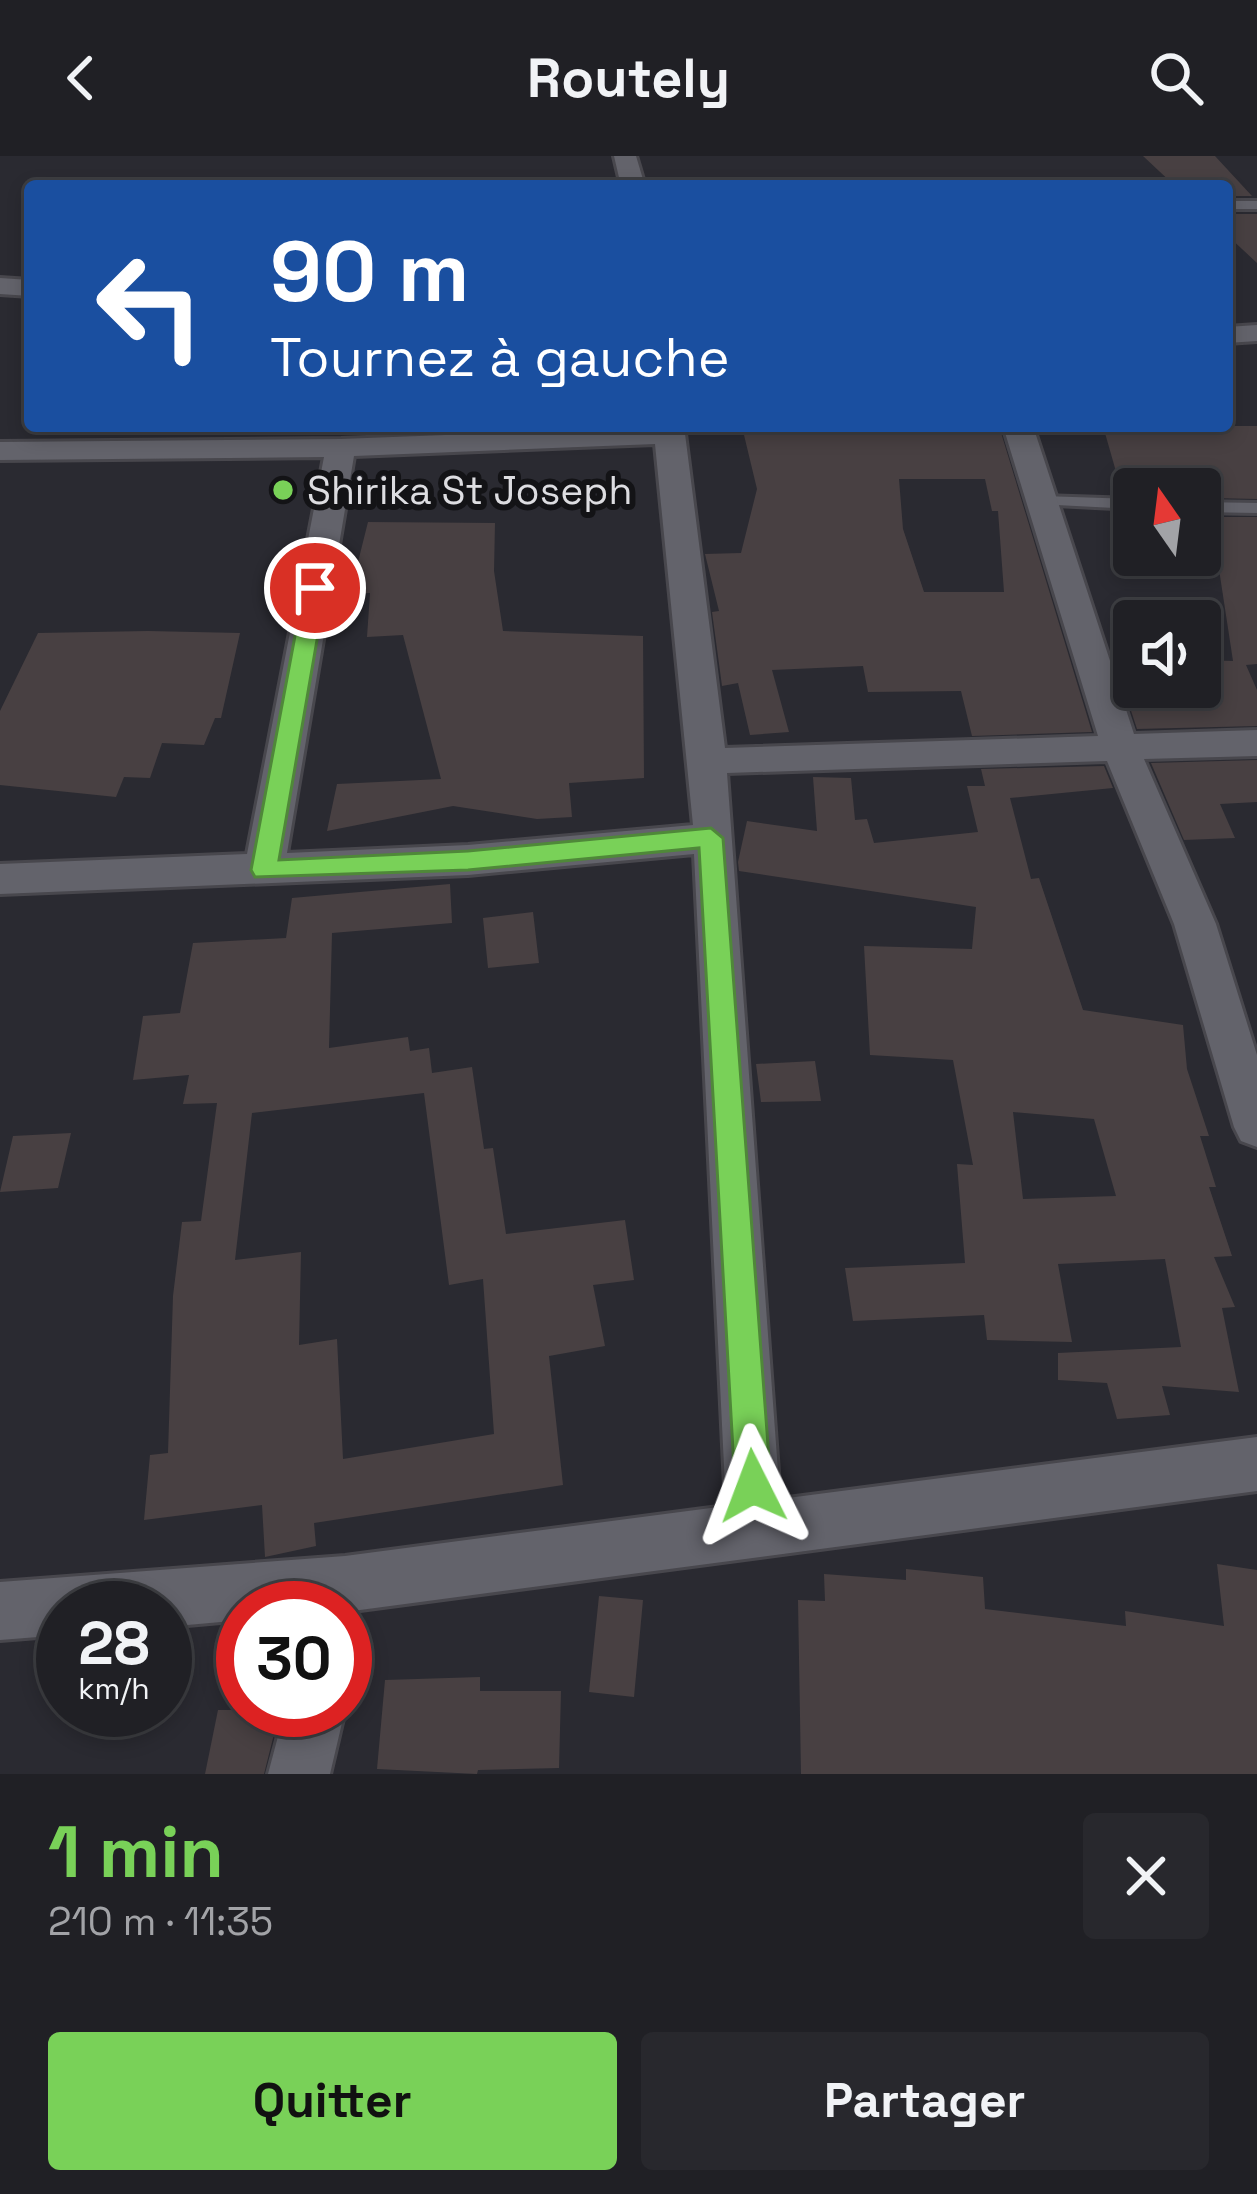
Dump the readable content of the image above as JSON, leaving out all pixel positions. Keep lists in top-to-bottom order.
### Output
{
  "places": ["Shirika St Joseph"],
  "north": "top",
  "page": {
    "header": "Routely",
    "turn": ["90 m", "Tournez à gauche"],
    "speed": "28 km/h",
    "limit": "30",
    "heading": ["1 min", "210 m · 11:35"],
    "buttons": ["Quitter", "Partager"]
  }
}
